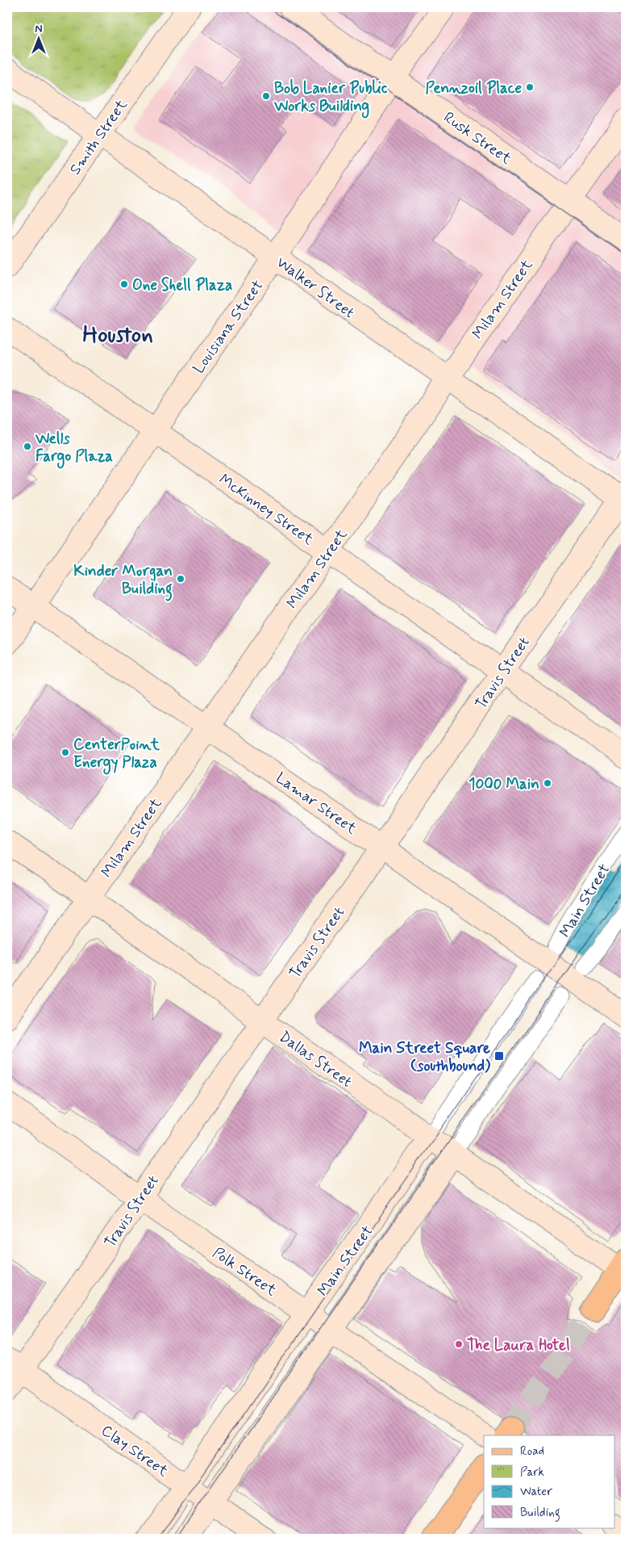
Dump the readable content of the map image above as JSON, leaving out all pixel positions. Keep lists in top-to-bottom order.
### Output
{
  "streets": {
    "main road": [
      "Smith Street",
      "Rusk Street",
      "Walker Street",
      "Milam Street",
      "Louisiana Street",
      "McKinney Street",
      "Travis Street",
      "Lamar Street",
      "Main Street",
      "Dallas Street",
      "Polk Street",
      "Clay Street"
    ]
  },
  "crossings": [
    ["Smith Street", "Walker Street"],
    ["Rusk Street", "Milam Street"],
    ["Rusk Street", "Louisiana Street"],
    ["Walker Street", "Milam Street"],
    ["Walker Street", "Louisiana Street"],
    ["Walker Street", "Travis Street"],
    ["Milam Street", "McKinney Street"],
    ["Milam Street", "Lamar Street"],
    ["Milam Street", "Dallas Street"],
    ["Louisiana Street", "McKinney Street"],
    ["Louisiana Street", "Lamar Street"],
    ["McKinney Street", "Travis Street"],
    ["Travis Street", "Lamar Street"],
    ["Travis Street", "Dallas Street"],
    ["Travis Street", "Polk Street"],
    ["Travis Street", "Clay Street"],
    ["Main Street", "Dallas Street"],
    ["Main Street", "Polk Street"],
    ["Main Street", "Clay Street"]
  ],
  "districts": ["Houston"],
  "places": {
    "other": [
      "Pennzoil Place",
      "Bob Lanier Public Works Building",
      "One Shell Plaza",
      "Wells Fargo Plaza",
      "Kinder Morgan Building",
      "CenterPoint Energy Plaza",
      "1000 Main",
      "The Laura Hotel"
    ],
    "transit": ["Main Street Square (southbound)"]
  },
  "legend": [
    "Road",
    "Park",
    "Water",
    "Building"
  ],
  "north": "top"
}
